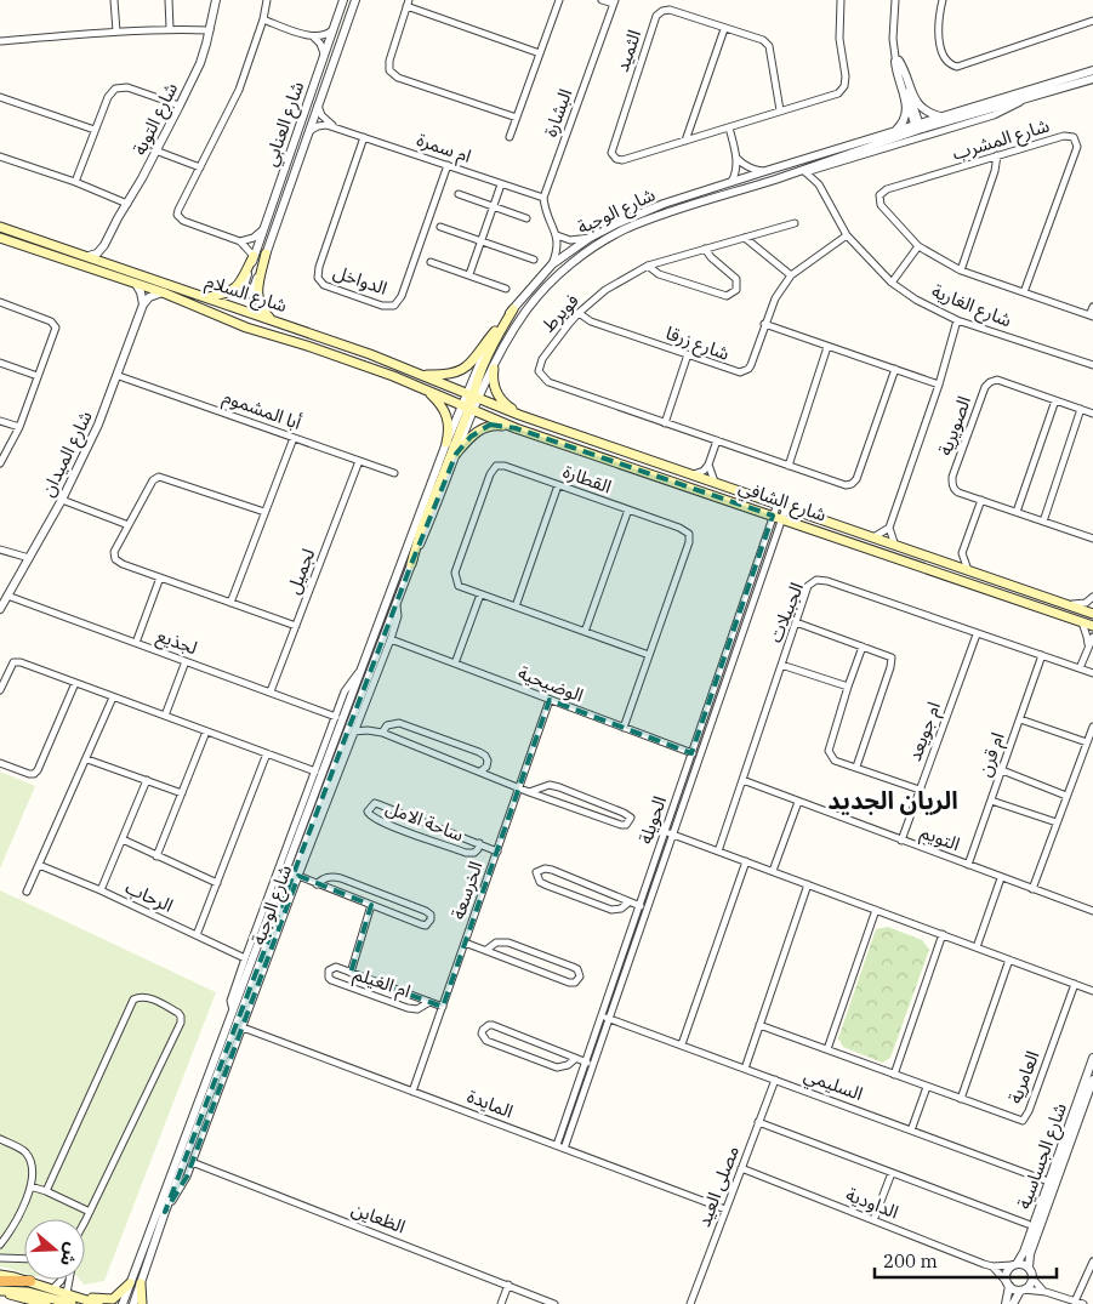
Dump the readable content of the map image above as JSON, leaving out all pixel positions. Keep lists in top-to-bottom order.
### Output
{
  "streets": {
    "main road": ["شارع السلام", "شارع الشافي"],
    "street": [
      "الثميد",
      "البشارة",
      "شارع التوبة",
      "شارع العنابي",
      "شارع المشرب",
      "ام سمرة",
      "شارع الوجبة",
      "الدواخل",
      "شارع الغارية",
      "فويرط",
      "شارع زرقا",
      "أبا المشموم",
      "الصويرية",
      "شارع الميدان",
      "القطارة",
      "لجميل",
      "الجبيلات",
      "لجذيع",
      "الوضيحية",
      "ام جويعد",
      "ام قرن",
      "الحويلة",
      "ساحة الامل",
      "التويم",
      "الخرسعة",
      "الرحاب",
      "ام الغيلم",
      "العامرية",
      "السليمي",
      "المايدة",
      "شارع الجساسية",
      "مصلى العيد",
      "الداودية",
      "الظعاين"
    ]
  },
  "crossings": [
    ["البشارة", "ام سمرة"],
    ["شارع التوبة", "شارع السلام"],
    ["شارع العنابي", "ام سمرة"],
    ["ام سمرة", "الدواخل"],
    ["شارع الوجبة", "شارع السلام"],
    ["شارع الوجبة", "شارع الغارية"],
    ["شارع الوجبة", "شارع الشافي"],
    ["شارع الوجبة", "لجذيع"],
    ["شارع الوجبة", "الوضيحية"],
    ["شارع الوجبة", "الرحاب"],
    ["شارع الوجبة", "المايدة"],
    ["شارع الوجبة", "الظعاين"],
    ["شارع السلام", "شارع الشافي"],
    ["شارع الغارية", "شارع زرقا"],
    ["فويرط", "شارع زرقا"],
    ["أبا المشموم", "شارع الميدان"],
    ["أبا المشموم", "لجميل"],
    ["شارع الميدان", "لجذيع"],
    ["القطارة", "الوضيحية"],
    ["شارع الشافي", "الحويلة"],
    ["لجميل", "لجذيع"],
    ["الجبيلات", "ام جويعد"],
    ["الجبيلات", "ام قرن"],
    ["الجبيلات", "التويم"],
    ["الوضيحية", "الحويلة"],
    ["الوضيحية", "الخرسعة"],
    ["ام جويعد", "التويم"],
    ["ام قرن", "التويم"],
    ["الحويلة", "السليمي"],
    ["الحويلة", "المايدة"],
    ["ساحة الامل", "الخرسعة"],
    ["الخرسعة", "ام الغيلم"],
    ["الخرسعة", "المايدة"],
    ["السليمي", "شارع الجساسية"],
    ["السليمي", "مصلى العيد"],
    ["المايدة", "مصلى العيد"],
    ["شارع الجساسية", "الداودية"],
    ["مصلى العيد", "الداودية"]
  ],
  "districts": ["الريان الجديد"],
  "scale_bar": "200 m",
  "north": "right"
}
